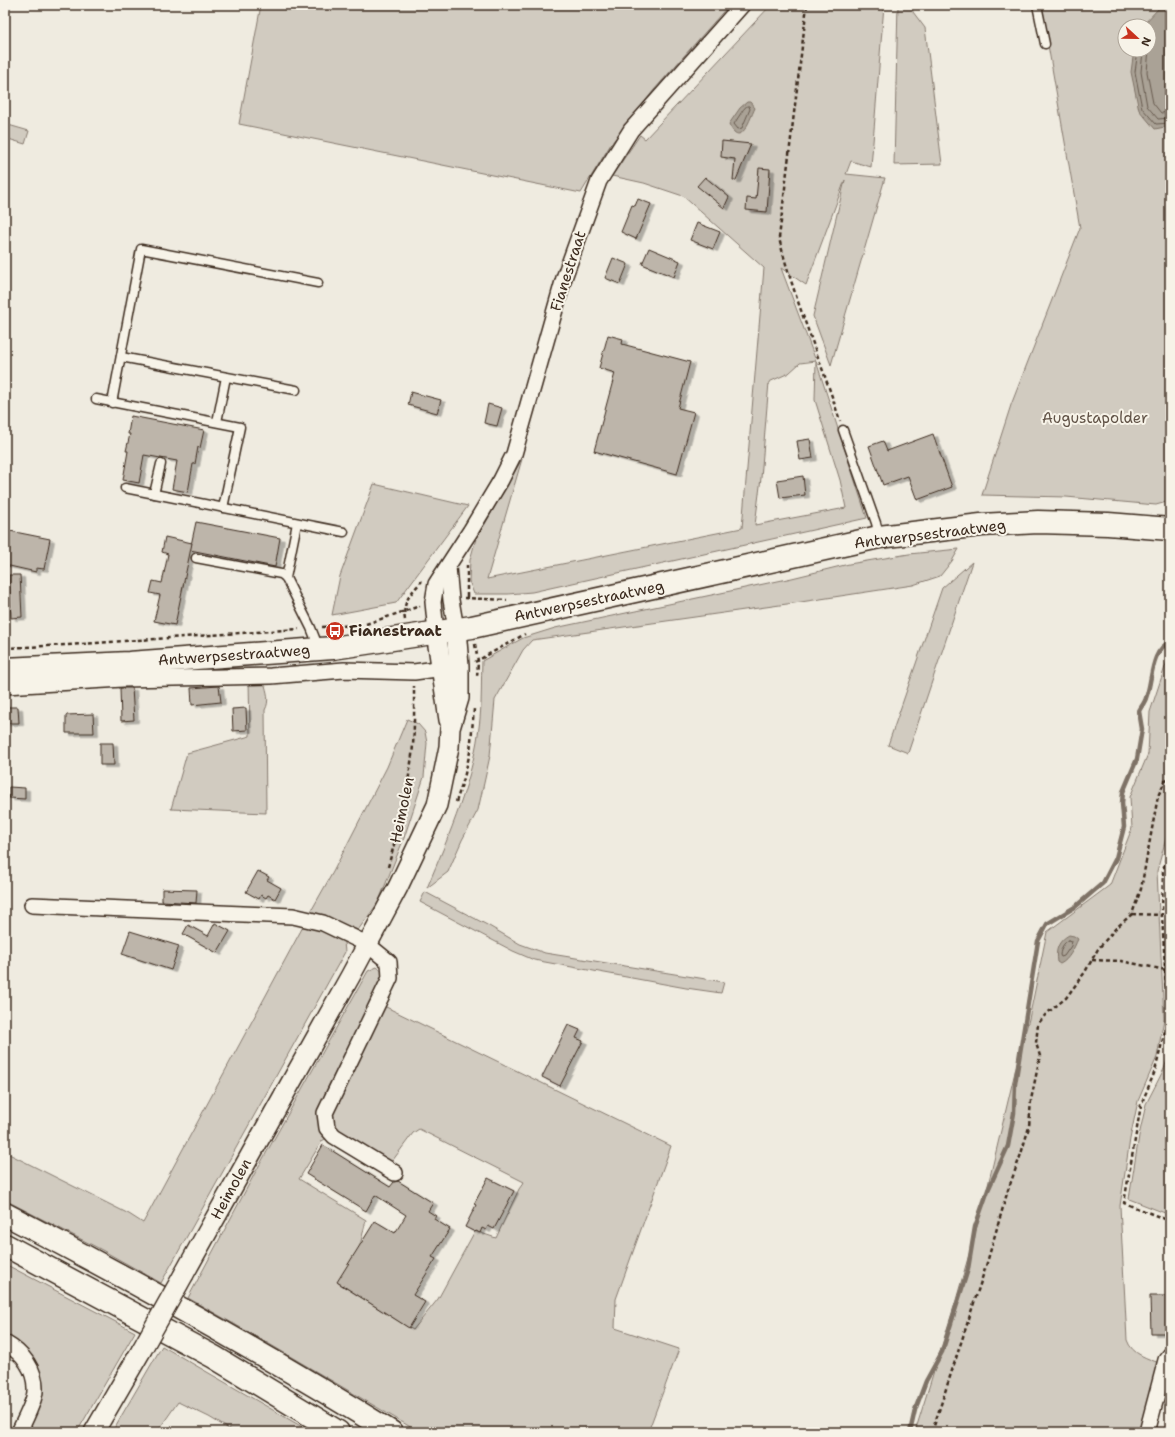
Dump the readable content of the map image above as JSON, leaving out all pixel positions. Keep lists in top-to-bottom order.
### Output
{
  "streets": {
    "main road": ["Antwerpsestraatweg"],
    "street": ["Fianestraat", "Heimolen"]
  },
  "crossings": [
    ["Fianestraat", "Antwerpsestraatweg"],
    ["Fianestraat", "Heimolen"],
    ["Antwerpsestraatweg", "Heimolen"]
  ],
  "parks": ["Augustapolder"],
  "places": {
    "bus stop": ["Fianestraat"]
  },
  "north": "right"
}
